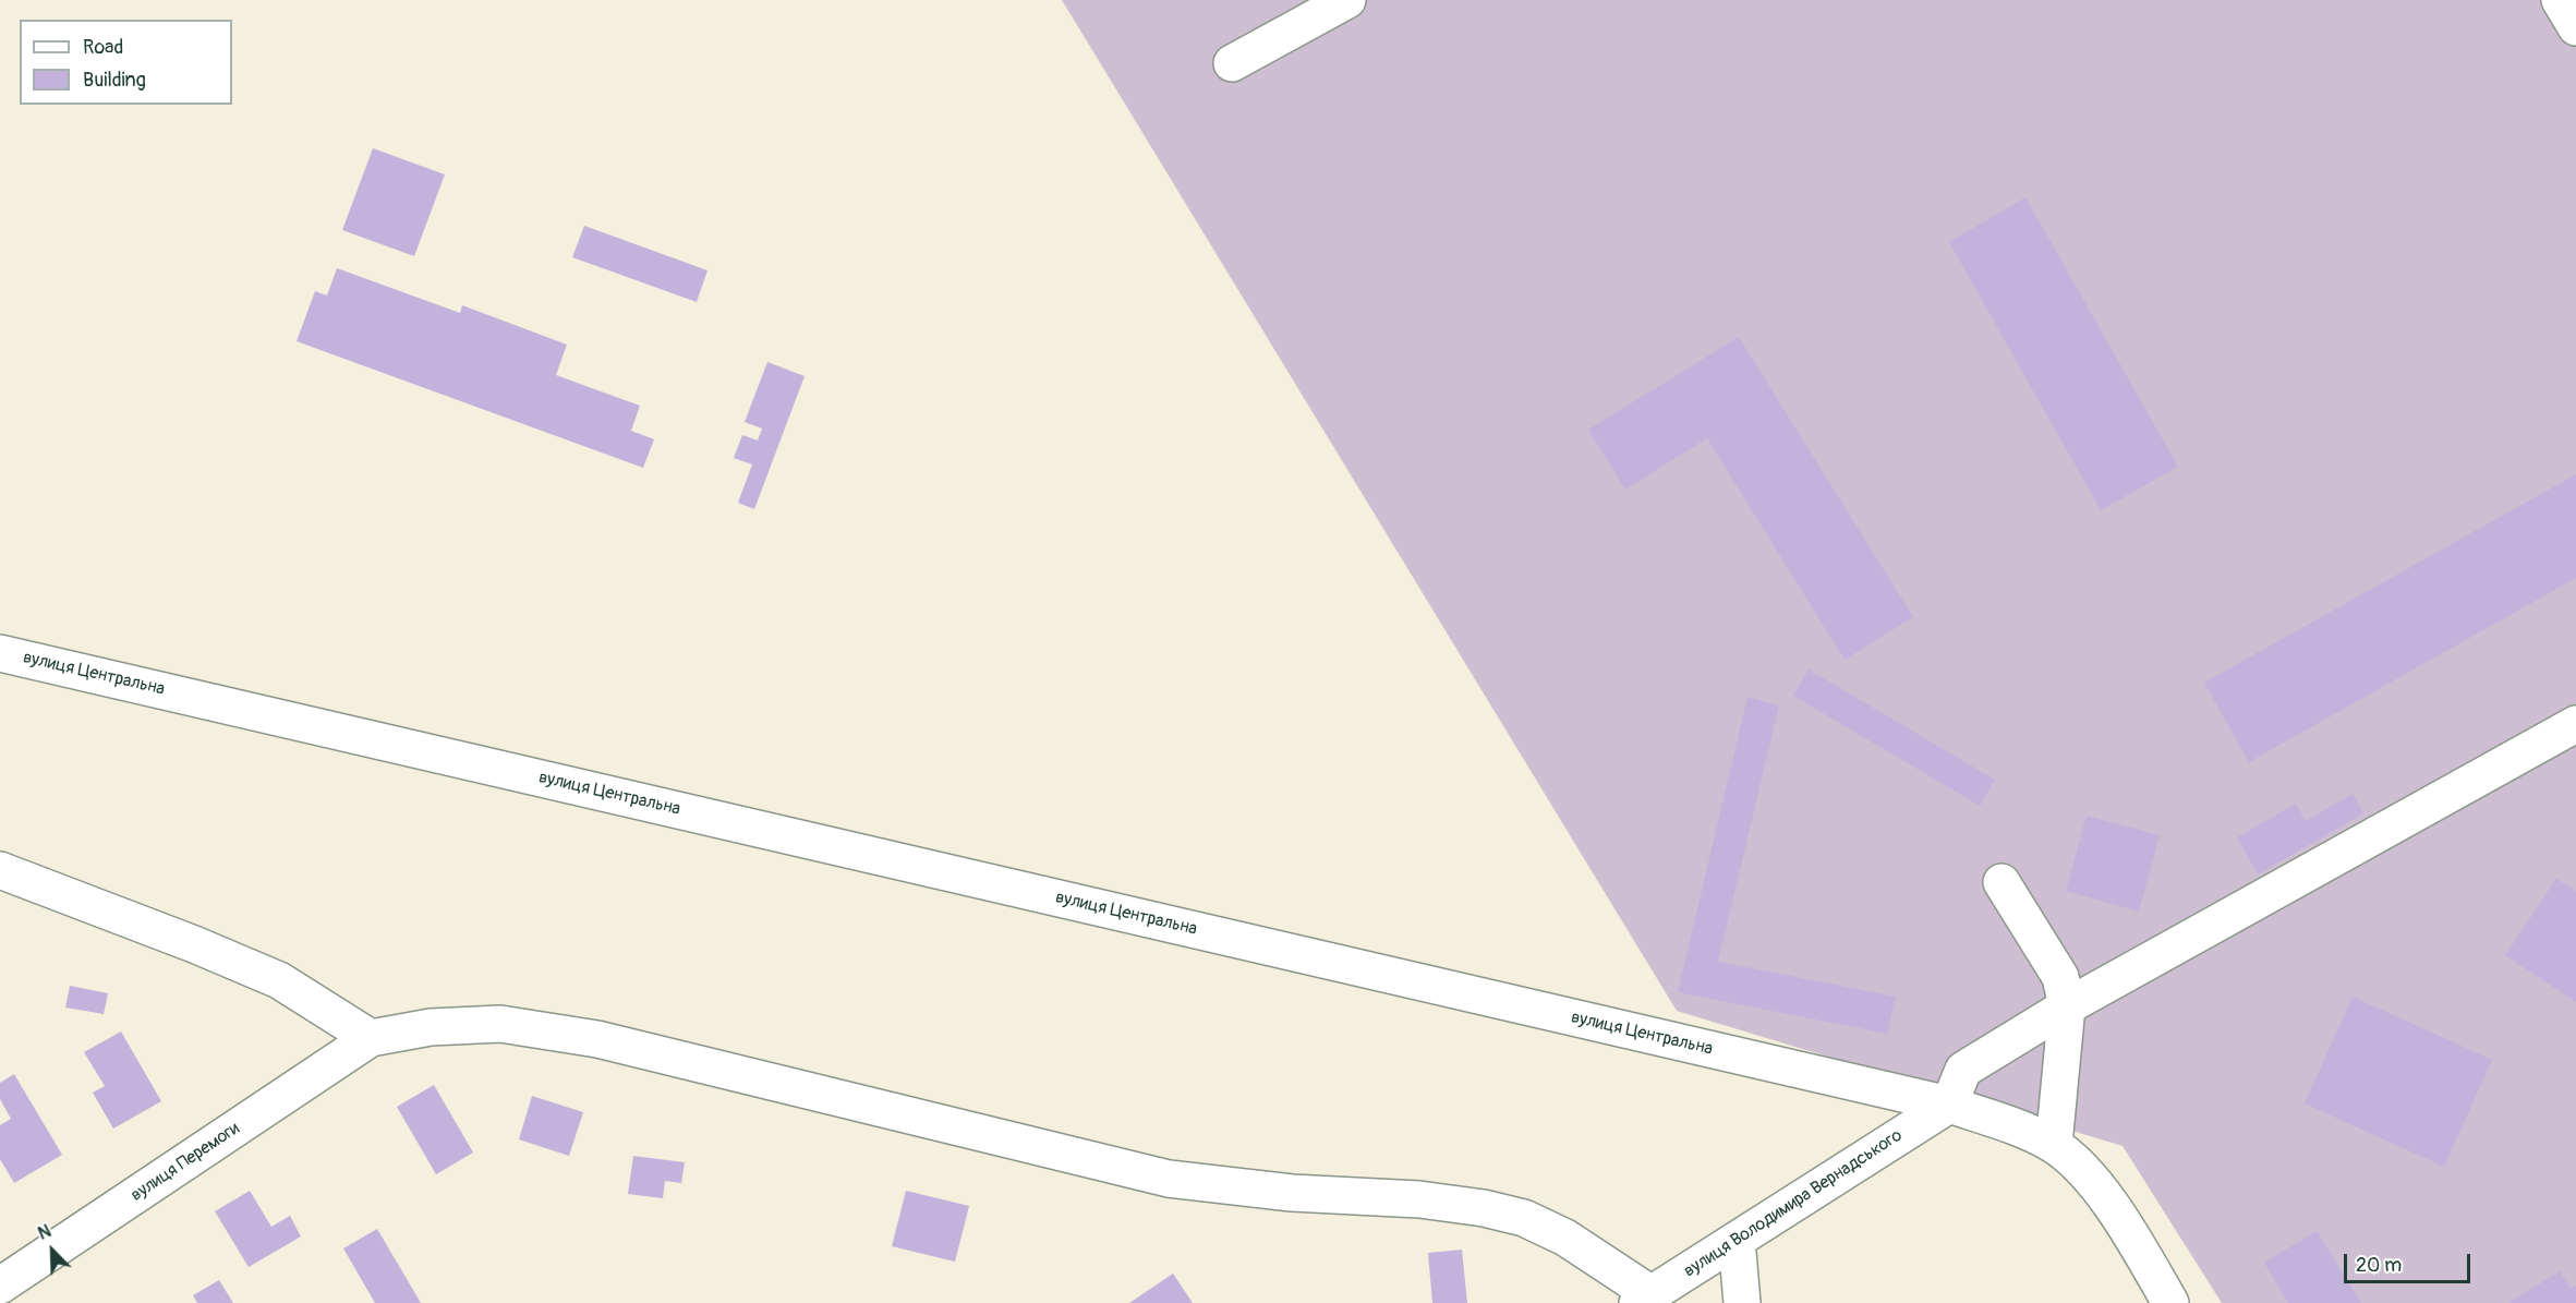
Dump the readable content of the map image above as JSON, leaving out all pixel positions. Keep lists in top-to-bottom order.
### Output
{
  "streets": {
    "street": ["вулиця Центральна", "вулиця Перемоги", "вулиця Володимира Вернадського"]
  },
  "crossings": [
    ["вулиця Центральна", "вулиця Володимира Вернадського"]
  ],
  "legend": ["Road", "Building"],
  "scale_bar": "20 m",
  "north": "top left"
}
